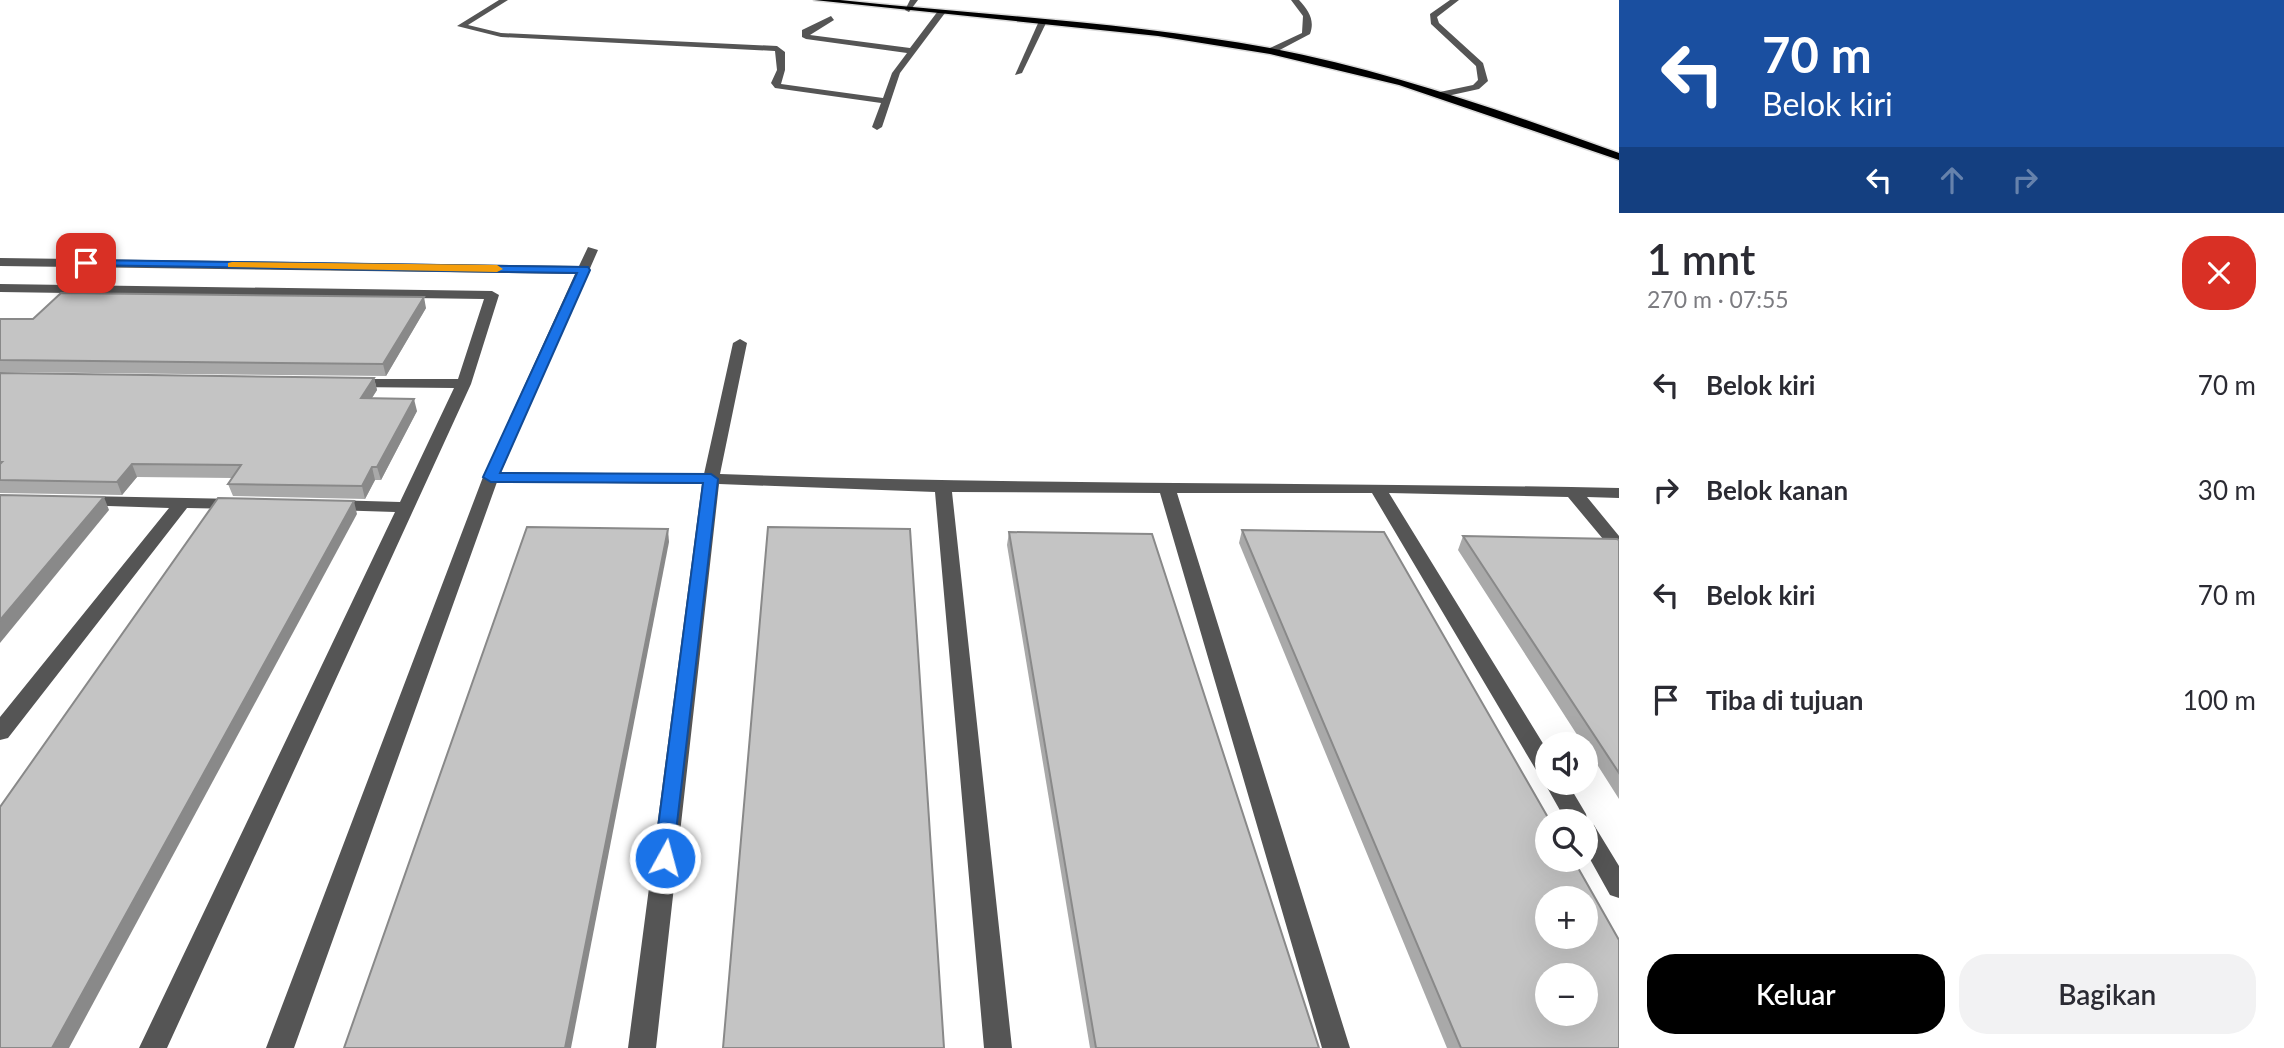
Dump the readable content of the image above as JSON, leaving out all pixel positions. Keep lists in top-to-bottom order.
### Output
{
  "page": {
    "turn": ["70 m", "Belok kiri"],
    "heading": ["1 mnt", "270 m · 07:55"],
    "list": [
      {
        "name": "Belok kiri",
        "value": "70 m"
      },
      {
        "name": "Belok kanan",
        "value": "30 m"
      },
      {
        "name": "Belok kiri",
        "value": "70 m"
      },
      {
        "name": "Tiba di tujuan",
        "value": "100 m"
      }
    ],
    "map_buttons": ["+", "−"],
    "buttons": ["Keluar", "Bagikan"]
  }
}
